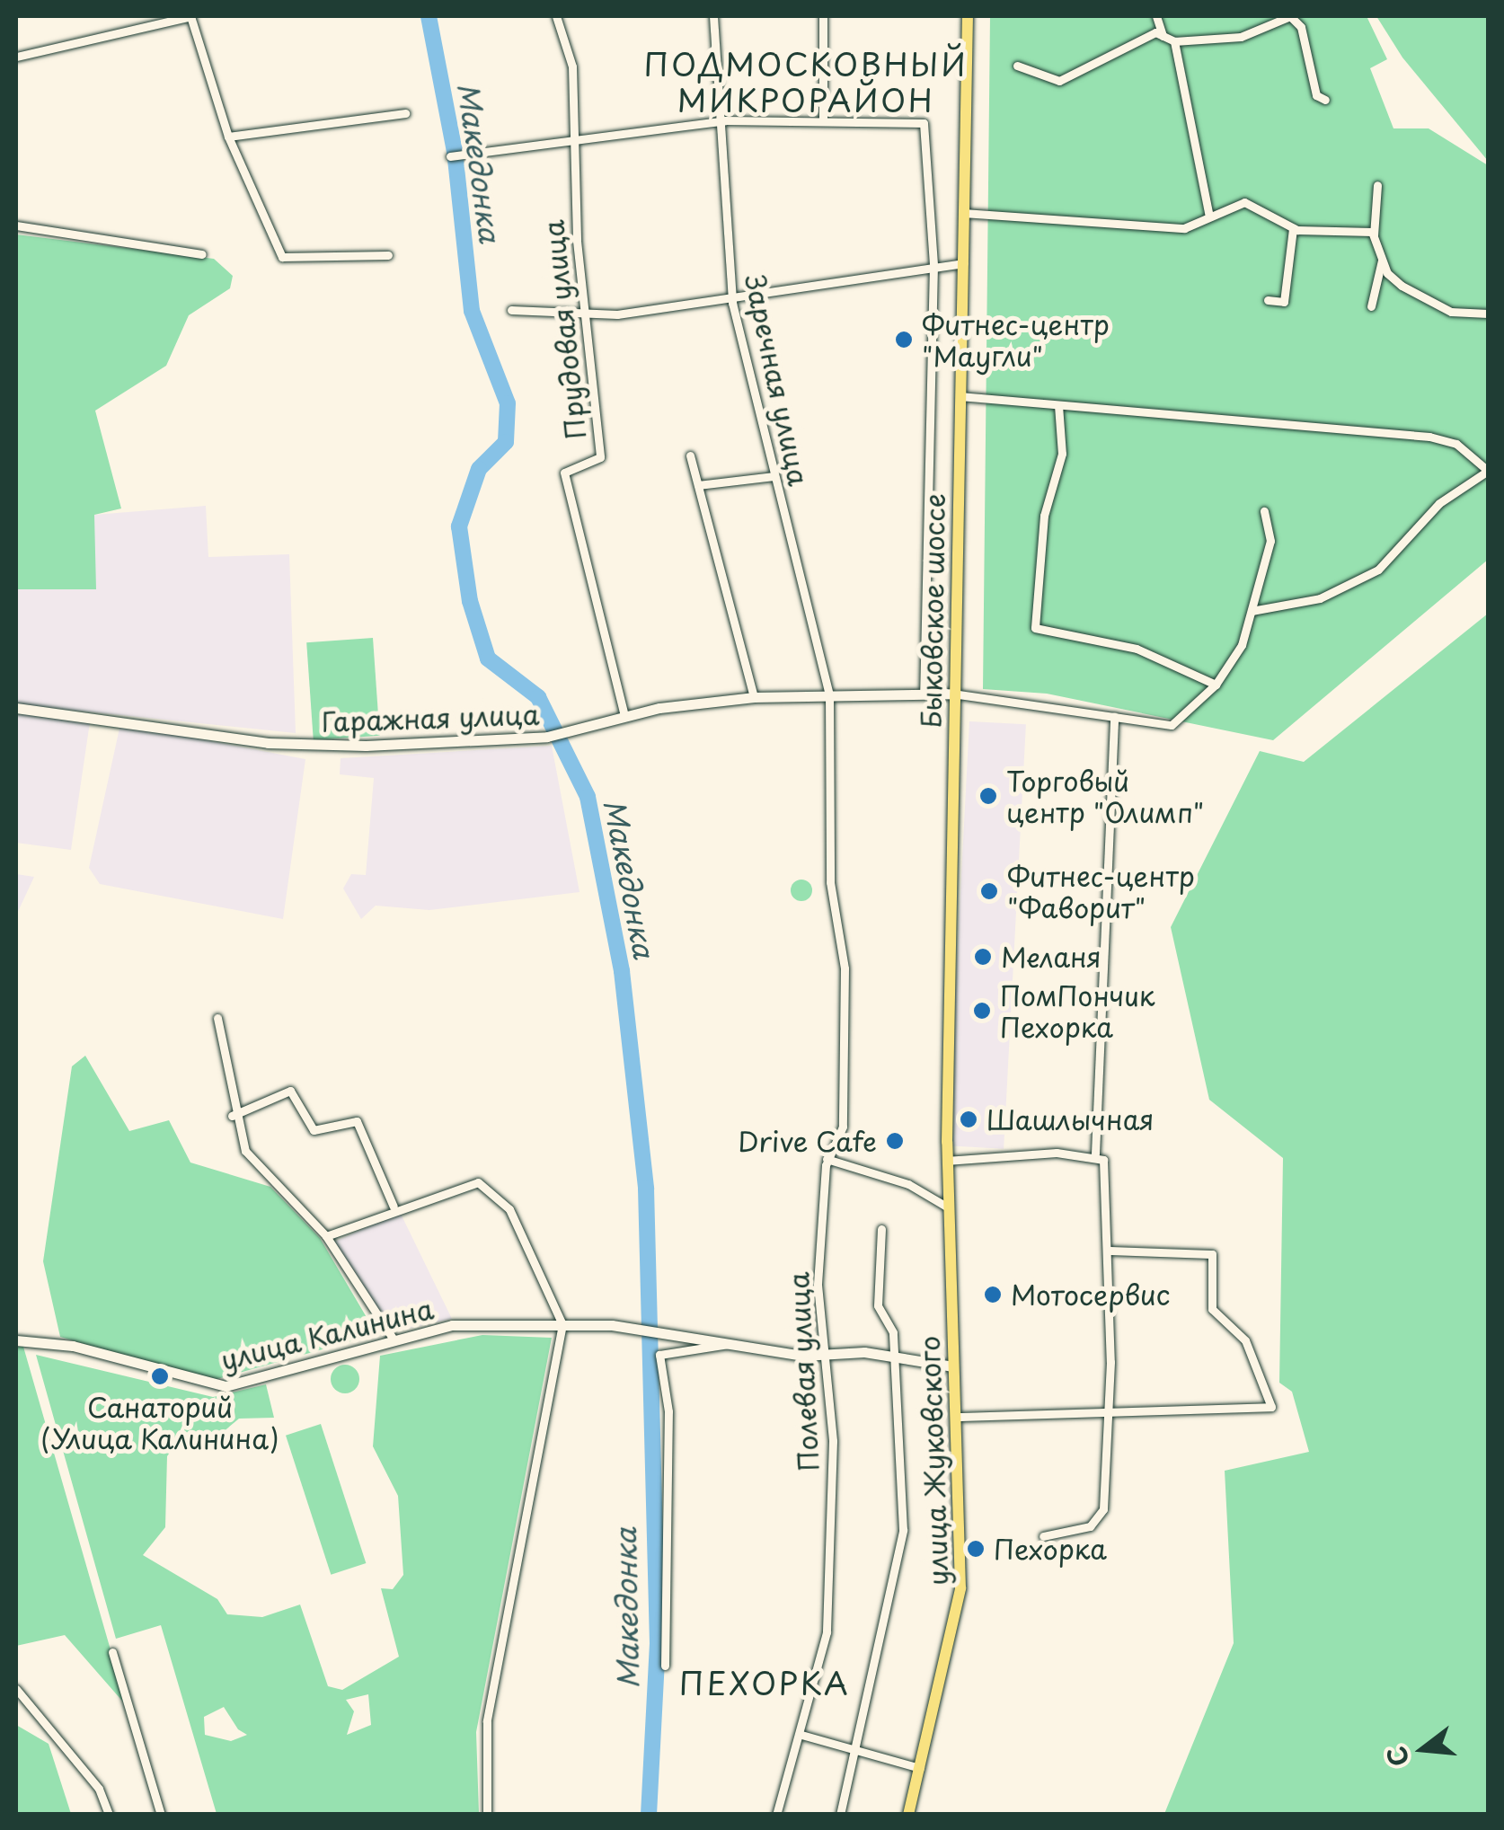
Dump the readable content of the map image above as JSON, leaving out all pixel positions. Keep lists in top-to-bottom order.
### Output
{
  "streets": {
    "main road": [
      "Быковское шоссе",
      "Гаражная улица",
      "улица Калинина",
      "улица Жуковского"
    ],
    "street": ["Прудовая улица", "Заречная улица", "Полевая улица"]
  },
  "crossings": [
    ["Прудовая улица", "Гаражная улица"],
    ["Заречная улица", "Гаражная улица"],
    ["Заречная улица", "Полевая улица"],
    ["Быковское шоссе", "Гаражная улица"],
    ["Быковское шоссе", "улица Жуковского"],
    ["улица Калинина", "Полевая улица"],
    ["улица Калинина", "улица Жуковского"]
  ],
  "districts": ["ПОДМОСКОВНЫЙ МИКРОРАЙОН", "ПЕХОРКА"],
  "water": ["Македонка"],
  "places": [
    "Фитнес-центр \"Маугли\"",
    "Торговый центр \"Олимп\"",
    "Фитнес-центр \"Фаворит\"",
    "Меланя",
    "ПомПончик Пехорка",
    "Шашлычная",
    "Drive Cafe",
    "Мотосервис",
    "Санаторий (Улица Калинина)",
    "Пехорка"
  ],
  "north": "left"
}
